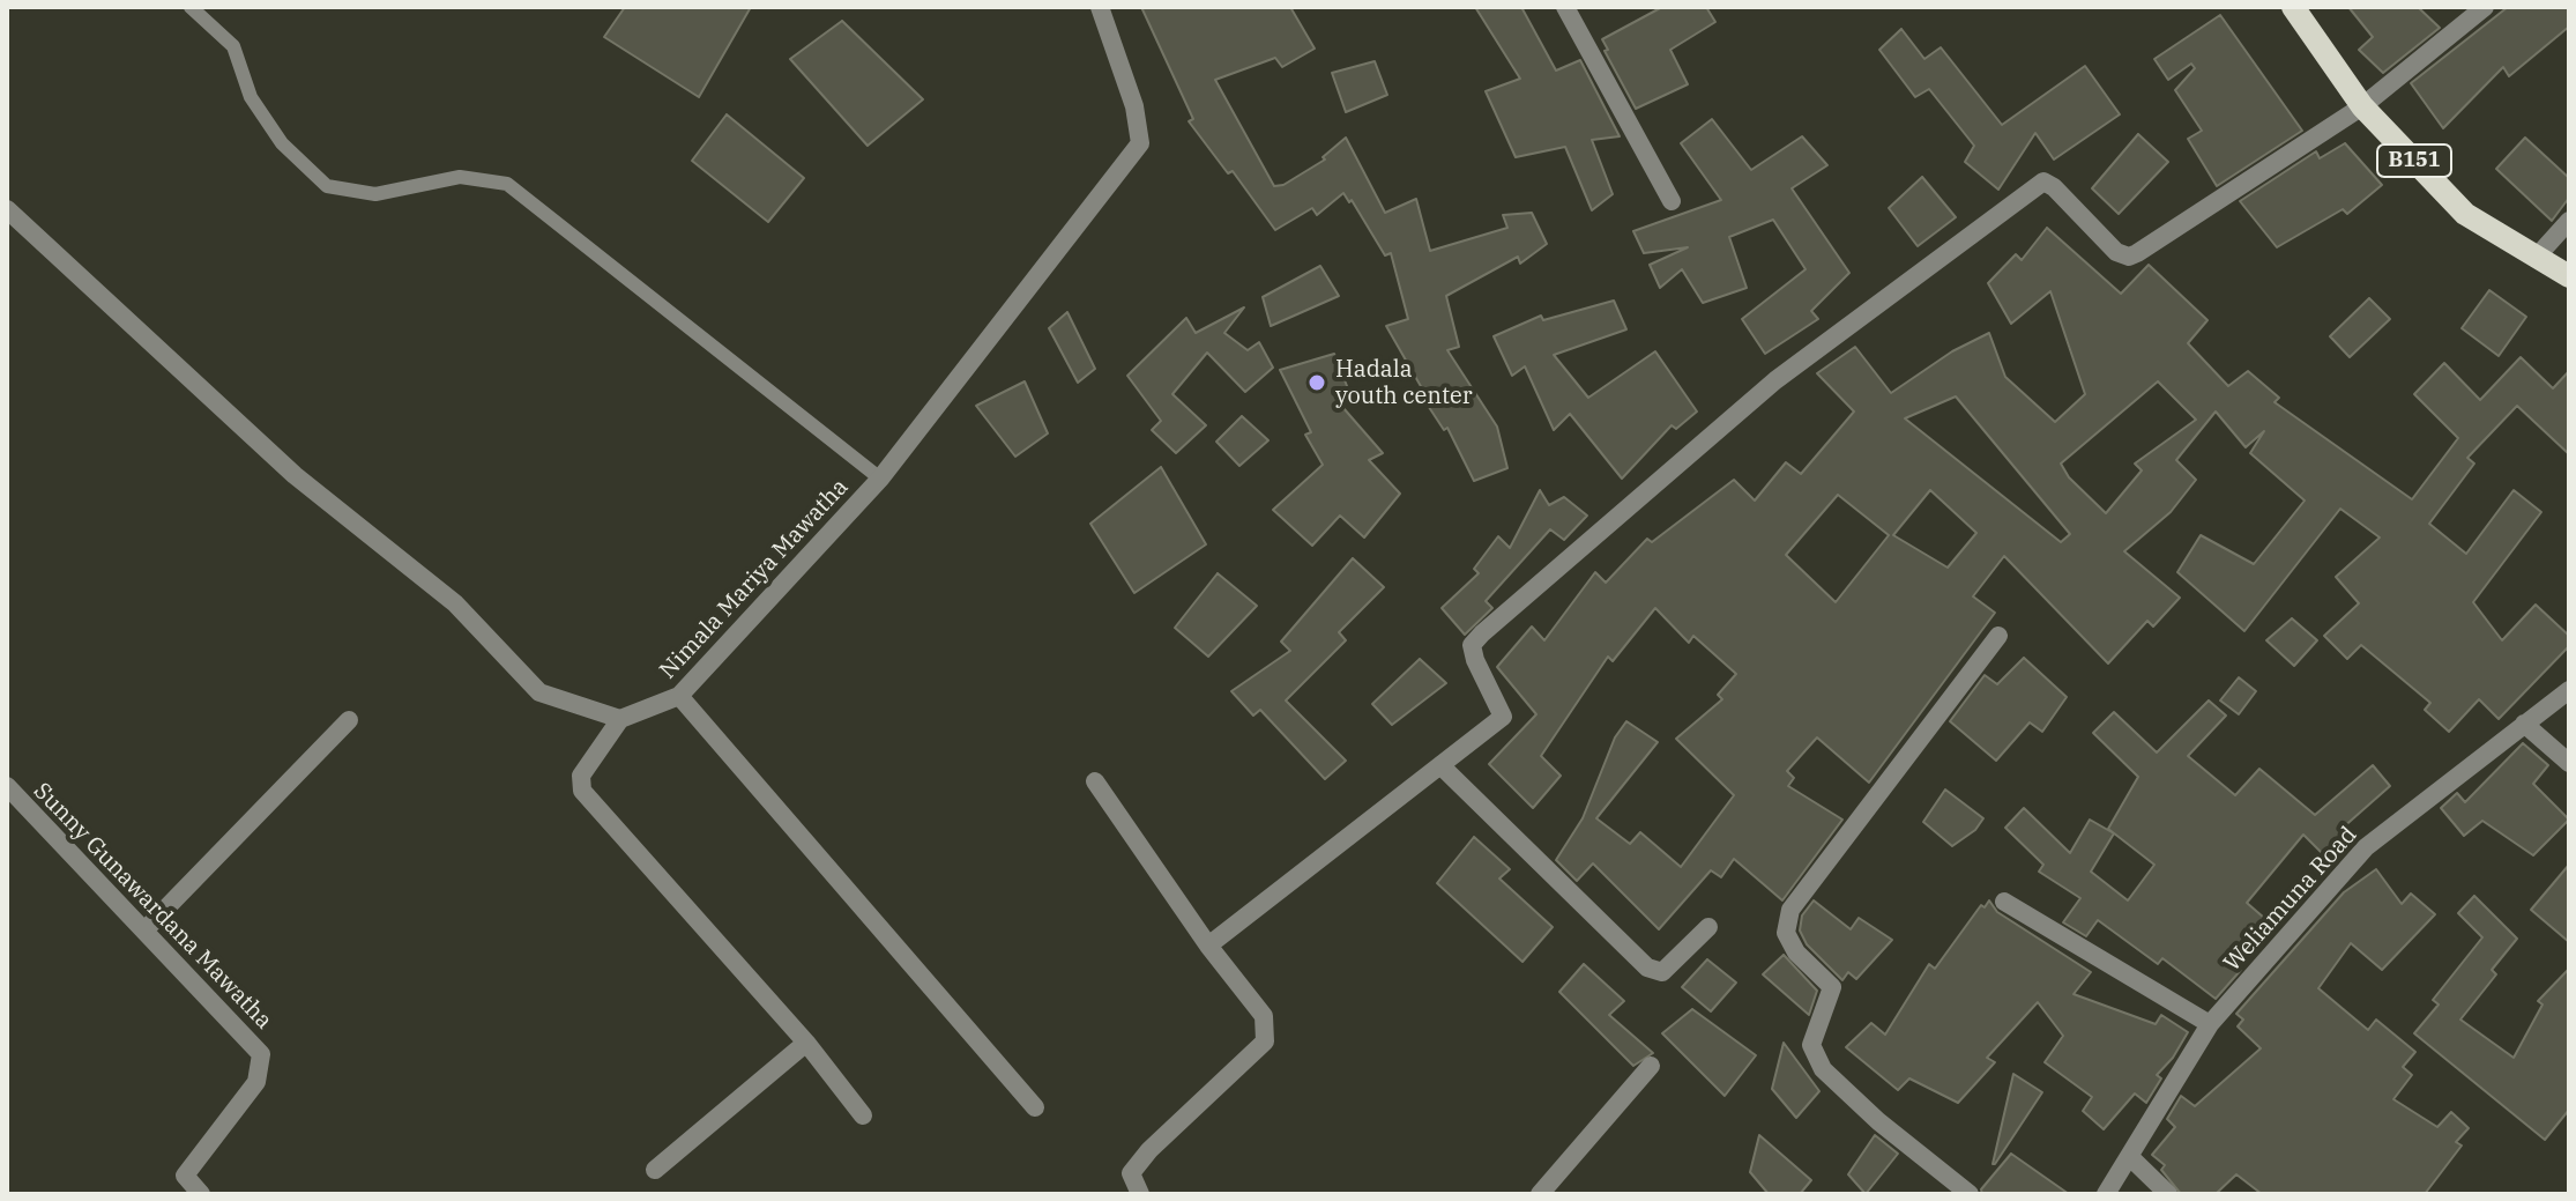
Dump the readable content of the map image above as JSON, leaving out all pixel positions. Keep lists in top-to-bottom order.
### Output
{
  "streets": {
    "main road": ["B151"],
    "street": ["Nimala Mariya Mawatha", "Weliamuna Road", "Sunny Gunawardana Mawatha"]
  },
  "places": ["Hadala youth center"]
}
